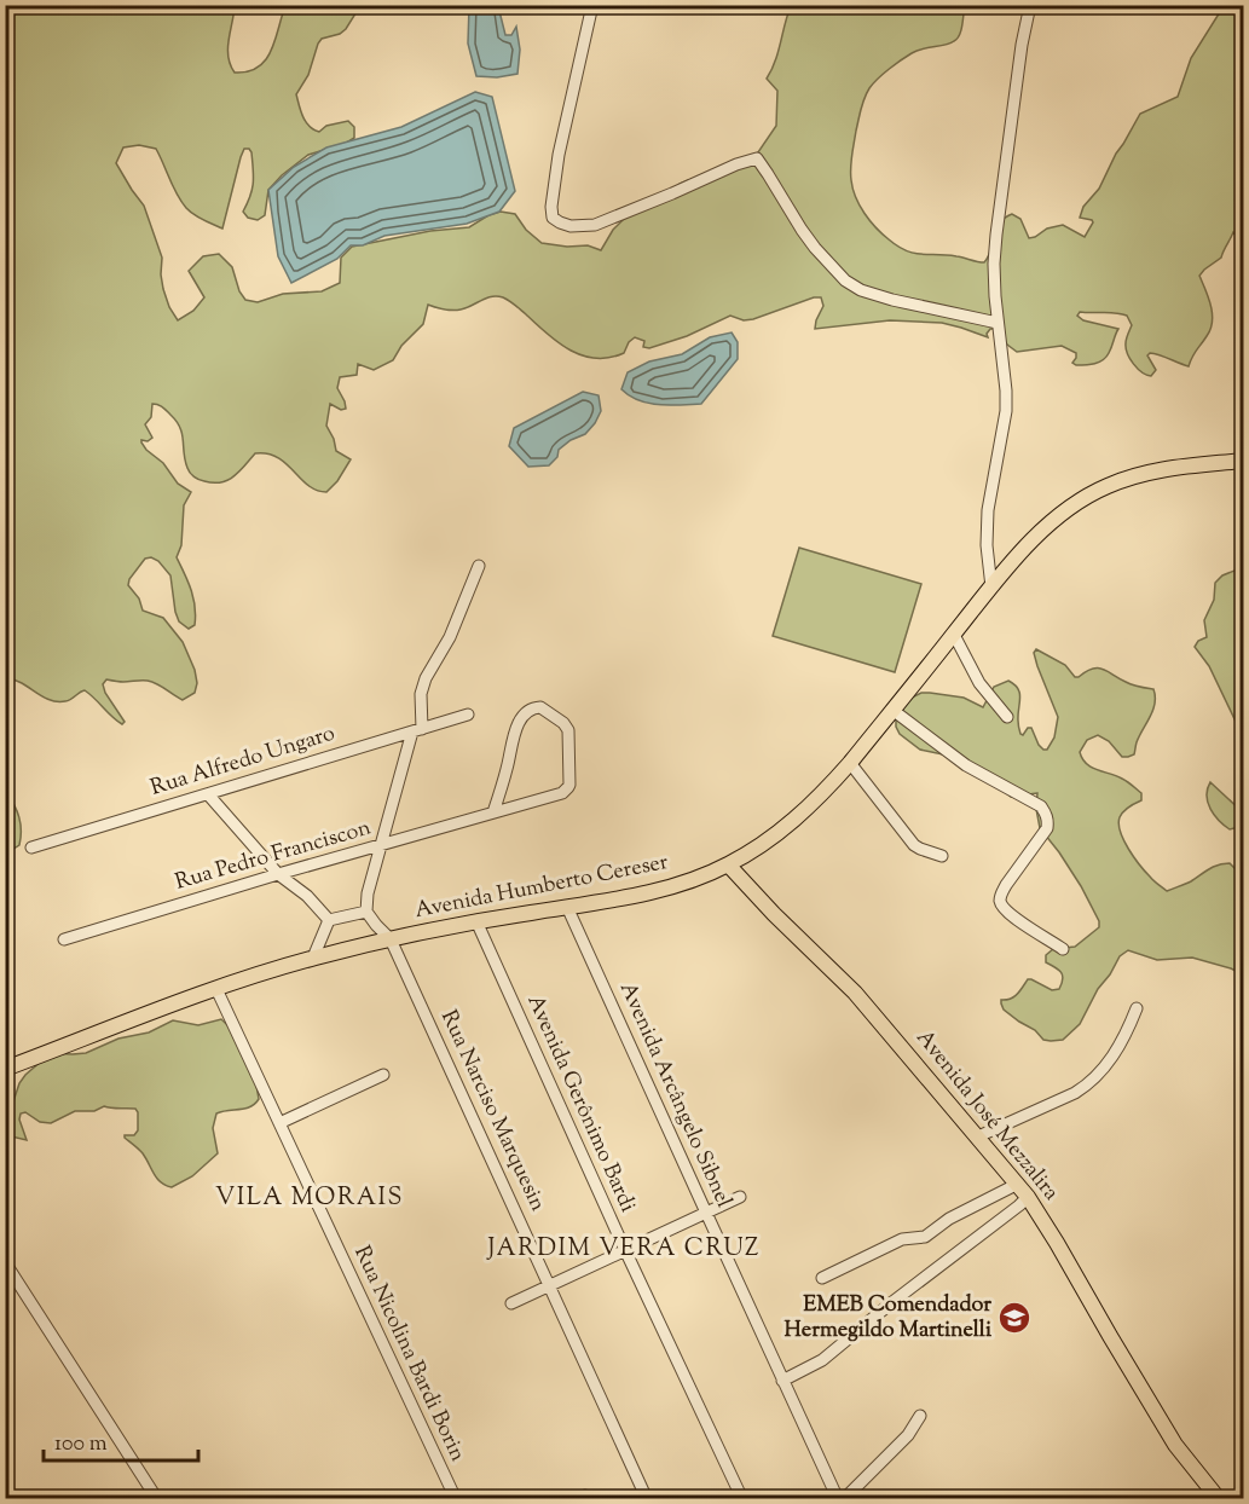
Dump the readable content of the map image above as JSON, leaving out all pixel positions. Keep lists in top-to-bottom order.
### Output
{
  "streets": {
    "main road": ["Avenida Humberto Cereser", "Avenida José Mezzalira"],
    "street": [
      "Rua Alfredo Ungaro",
      "Rua Pedro Franciscon",
      "Avenida Arcângelo Sibnel",
      "Avenida Gerônimo Bardi",
      "Rua Narciso Marquesin",
      "Rua Nicolina Bardi Borin"
    ]
  },
  "crossings": [
    ["Avenida Humberto Cereser", "Avenida Arcângelo Sibnel"],
    ["Avenida Humberto Cereser", "Avenida Gerônimo Bardi"],
    ["Avenida Humberto Cereser", "Rua Narciso Marquesin"],
    ["Avenida Humberto Cereser", "Avenida José Mezzalira"],
    ["Avenida Humberto Cereser", "Rua Nicolina Bardi Borin"]
  ],
  "districts": ["VILA MORAIS", "JARDIM VERA CRUZ"],
  "places": {
    "school or university": ["EMEB Comendador Hermegildo Martinelli"]
  },
  "scale_bar": "100 m"
}
